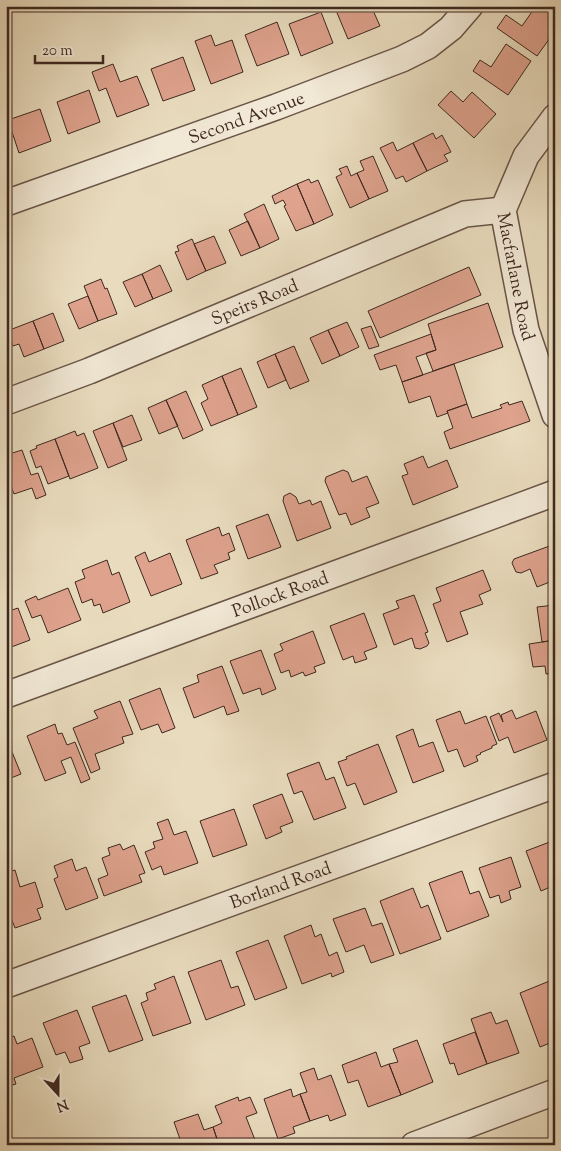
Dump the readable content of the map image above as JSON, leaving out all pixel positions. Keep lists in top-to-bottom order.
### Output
{
  "streets": {
    "street": [
      "Second Avenue",
      "Macfarlane Road",
      "Speirs Road",
      "Pollock Road",
      "Borland Road"
    ]
  },
  "crossings": [
    ["Macfarlane Road", "Speirs Road"]
  ],
  "scale_bar": "20 m",
  "north": "bottom"
}
